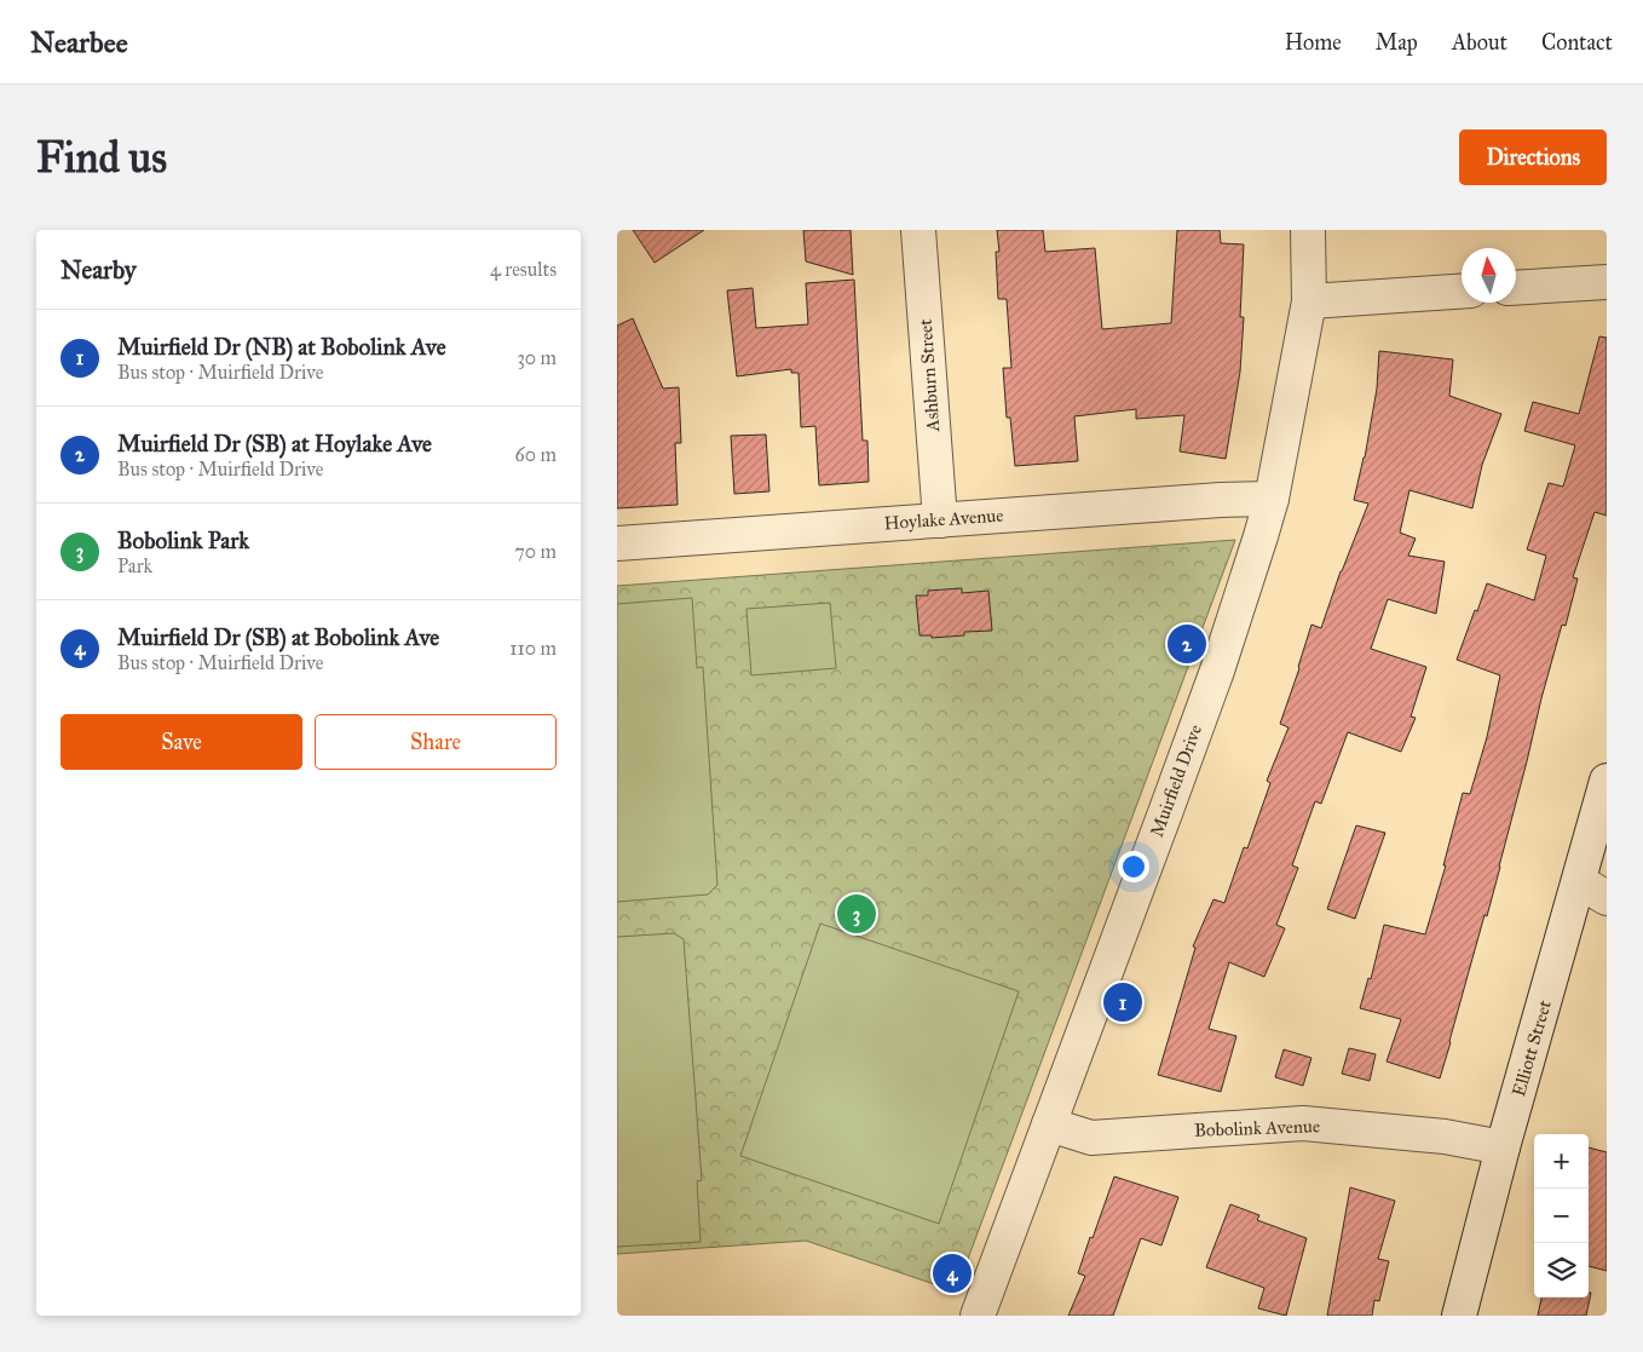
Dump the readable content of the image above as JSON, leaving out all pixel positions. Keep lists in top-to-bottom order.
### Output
{
  "streets": {
    "street": [
      "Ashburn Street",
      "Hoylake Avenue",
      "Muirfield Drive",
      "Elliott Street",
      "Bobolink Avenue"
    ]
  },
  "crossings": [
    ["Ashburn Street", "Hoylake Avenue"],
    ["Hoylake Avenue", "Muirfield Drive"],
    ["Muirfield Drive", "Bobolink Avenue"],
    ["Elliott Street", "Bobolink Avenue"]
  ],
  "north": "top",
  "page": {
    "header": "Nearbee",
    "nav": [
      "Home",
      "Map",
      "About",
      "Contact"
    ],
    "buttons": [
      "Directions",
      ["Save", "Share"]
    ],
    "title": "Find us",
    "heading": ["Nearby", "4 results"],
    "list": [
      {
        "mark": "1",
        "name": "Muirfield Dr (NB) at Bobolink Ave",
        "note": "Bus stop · Muirfield Drive",
        "value": "30 m"
      },
      {
        "mark": "2",
        "name": "Muirfield Dr (SB) at Hoylake Ave",
        "note": "Bus stop · Muirfield Drive",
        "value": "60 m"
      },
      {
        "mark": "3",
        "name": "Bobolink Park",
        "note": "Park",
        "value": "70 m"
      },
      {
        "mark": "4",
        "name": "Muirfield Dr (SB) at Bobolink Ave",
        "note": "Bus stop · Muirfield Drive",
        "value": "110 m"
      }
    ],
    "pins": [
      "2",
      "3",
      "1",
      "4"
    ],
    "map_buttons": ["+", "−"]
  }
}
